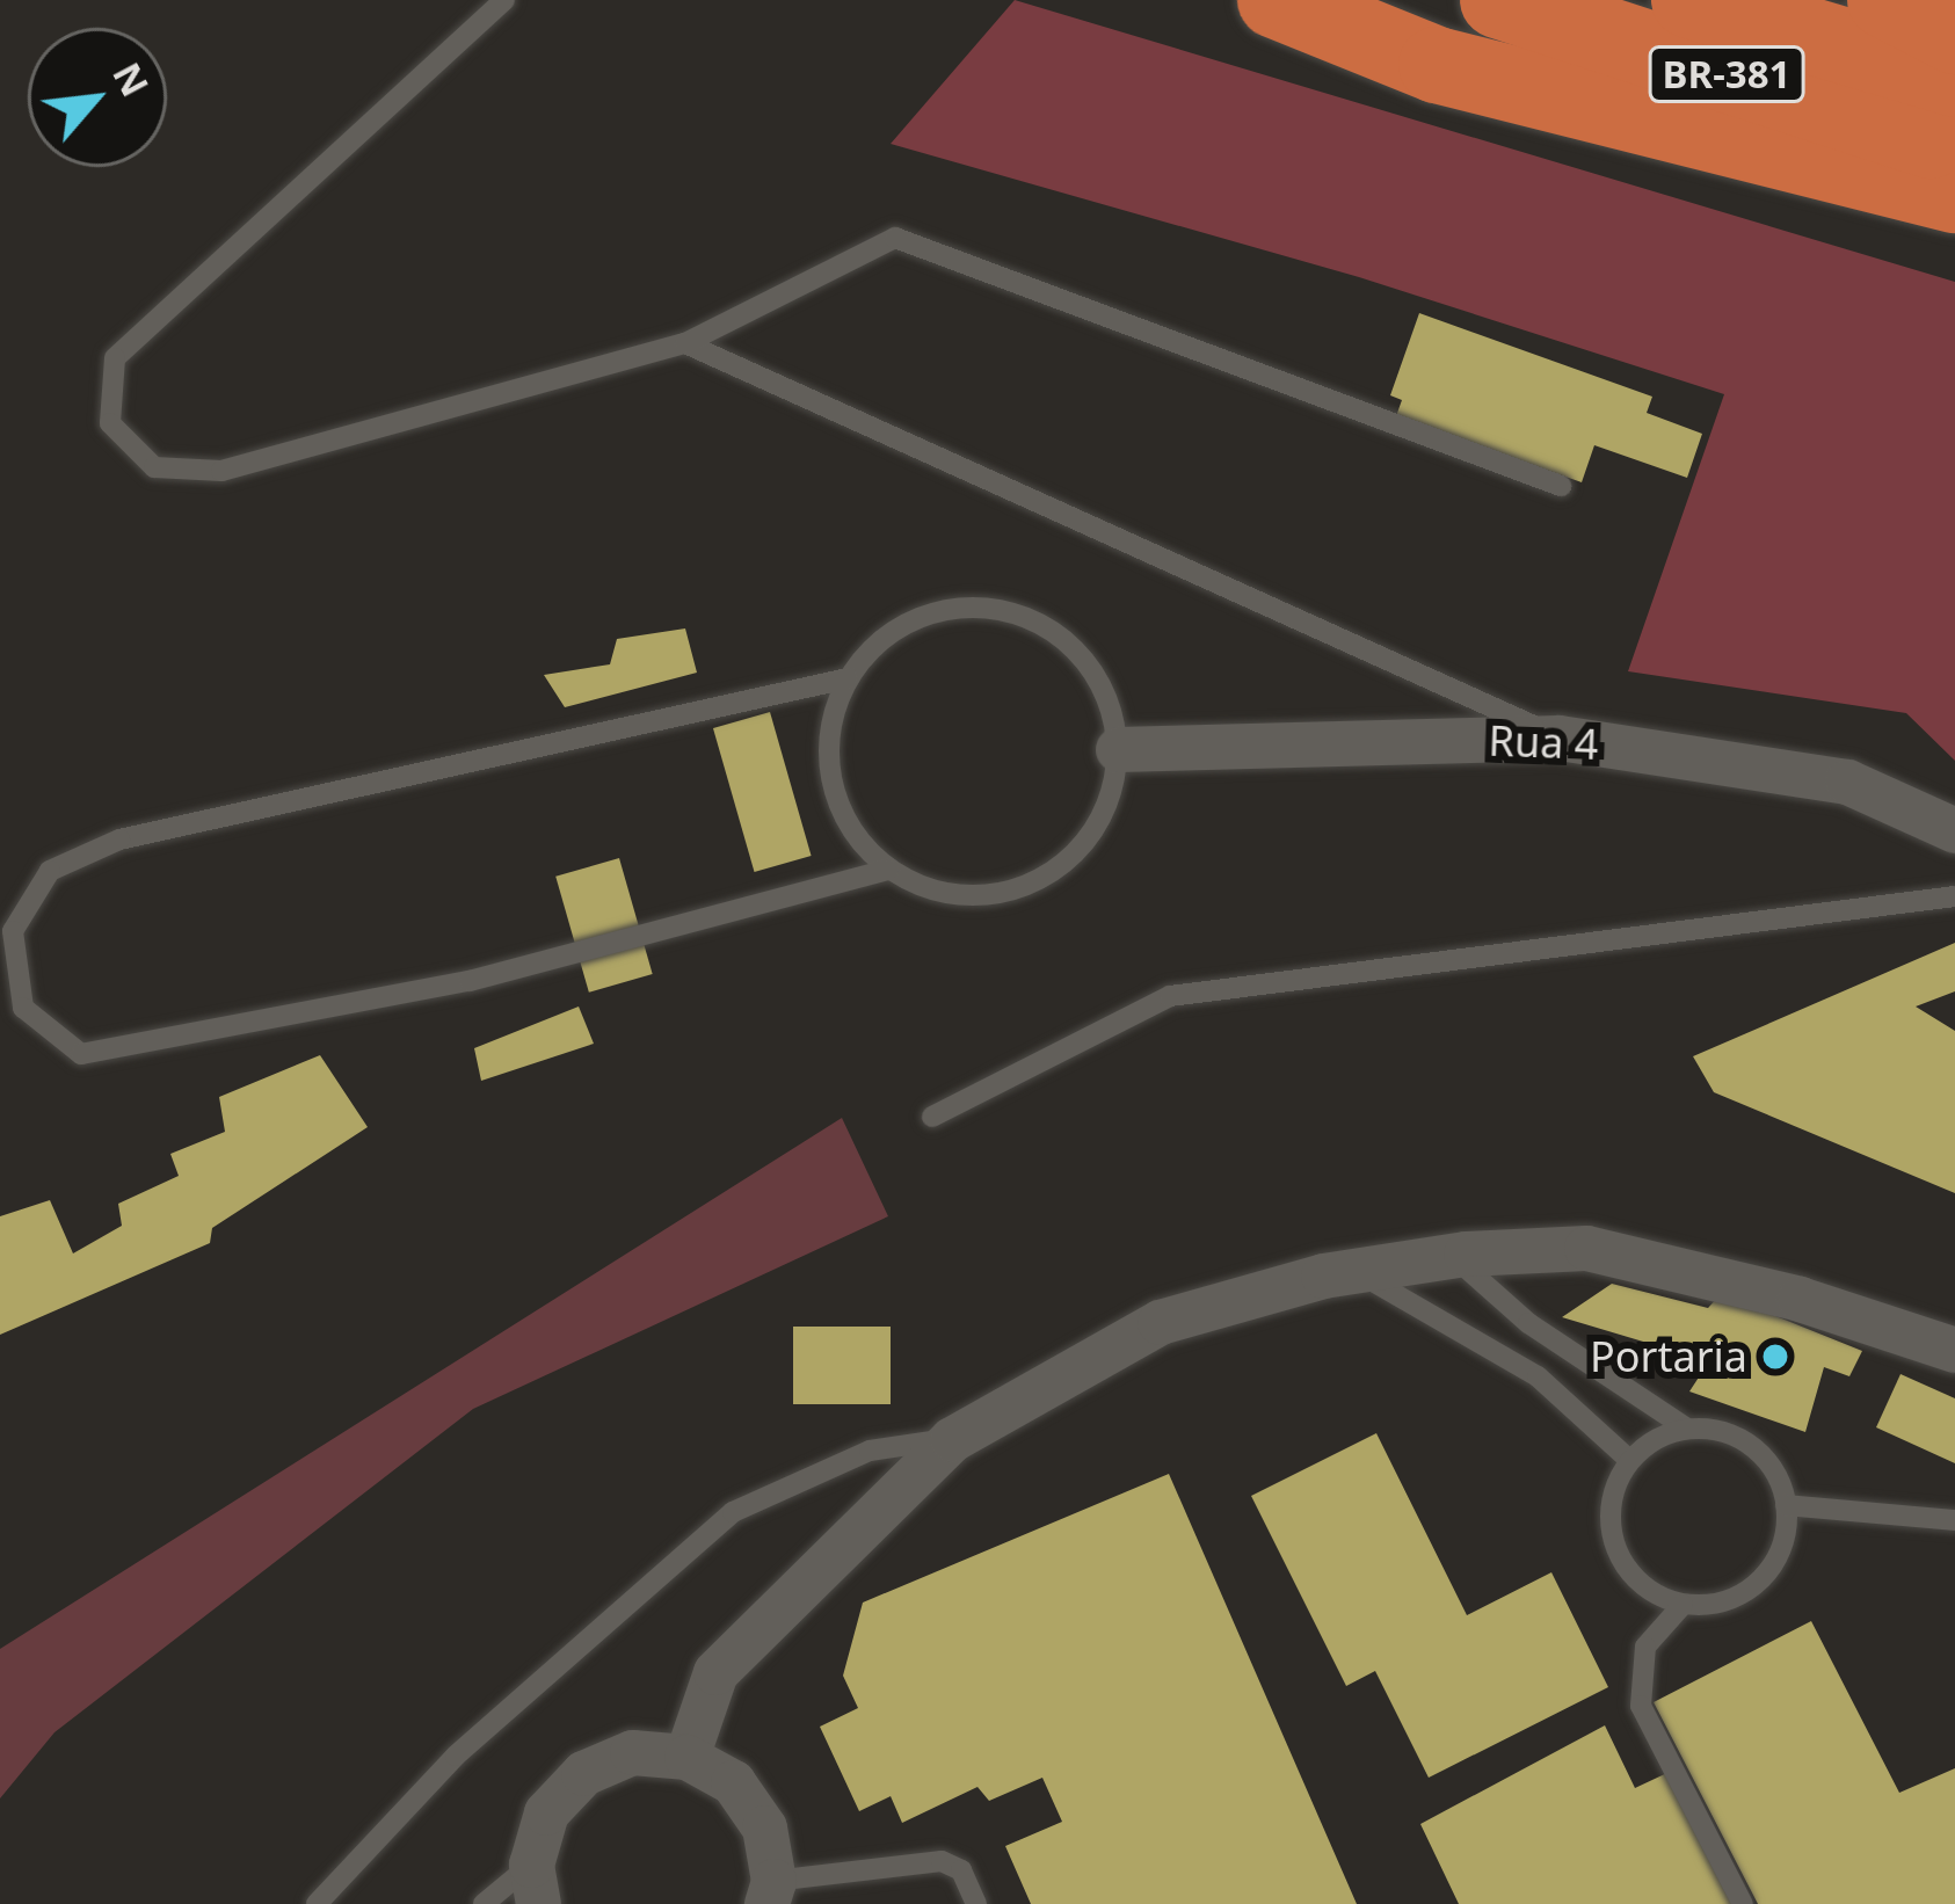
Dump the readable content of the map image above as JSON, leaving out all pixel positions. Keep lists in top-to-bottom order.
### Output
{
  "streets": {
    "highway": ["BR-381"],
    "street": ["Rua 4"]
  },
  "places": ["Portaria"],
  "north": "top right"
}
